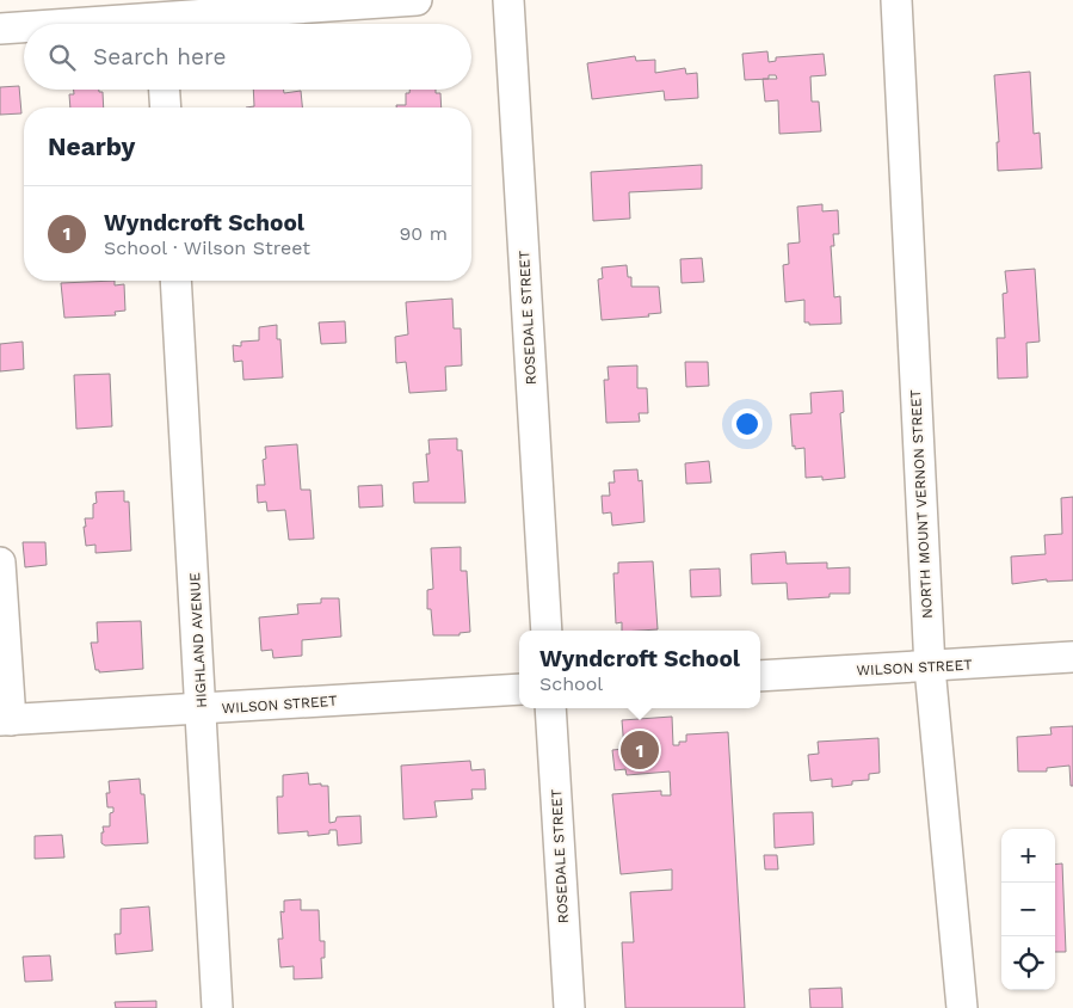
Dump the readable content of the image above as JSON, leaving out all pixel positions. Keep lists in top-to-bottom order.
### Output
{
  "streets": {
    "street": [
      "ROSEDALE STREET",
      "NORTH MOUNT VERNON STREET",
      "HIGHLAND AVENUE",
      "WILSON STREET"
    ]
  },
  "crossings": [
    ["NORTH MOUNT VERNON STREET", "WILSON STREET"],
    ["HIGHLAND AVENUE", "WILSON STREET"]
  ],
  "page": {
    "search": "Search here",
    "heading": "Nearby",
    "list": [
      {
        "mark": "1",
        "name": "Wyndcroft School",
        "note": "School · Wilson Street",
        "value": "90 m"
      }
    ],
    "popup": ["Wyndcroft School", "School"],
    "pins": "1",
    "map_buttons": ["+", "−"]
  }
}
